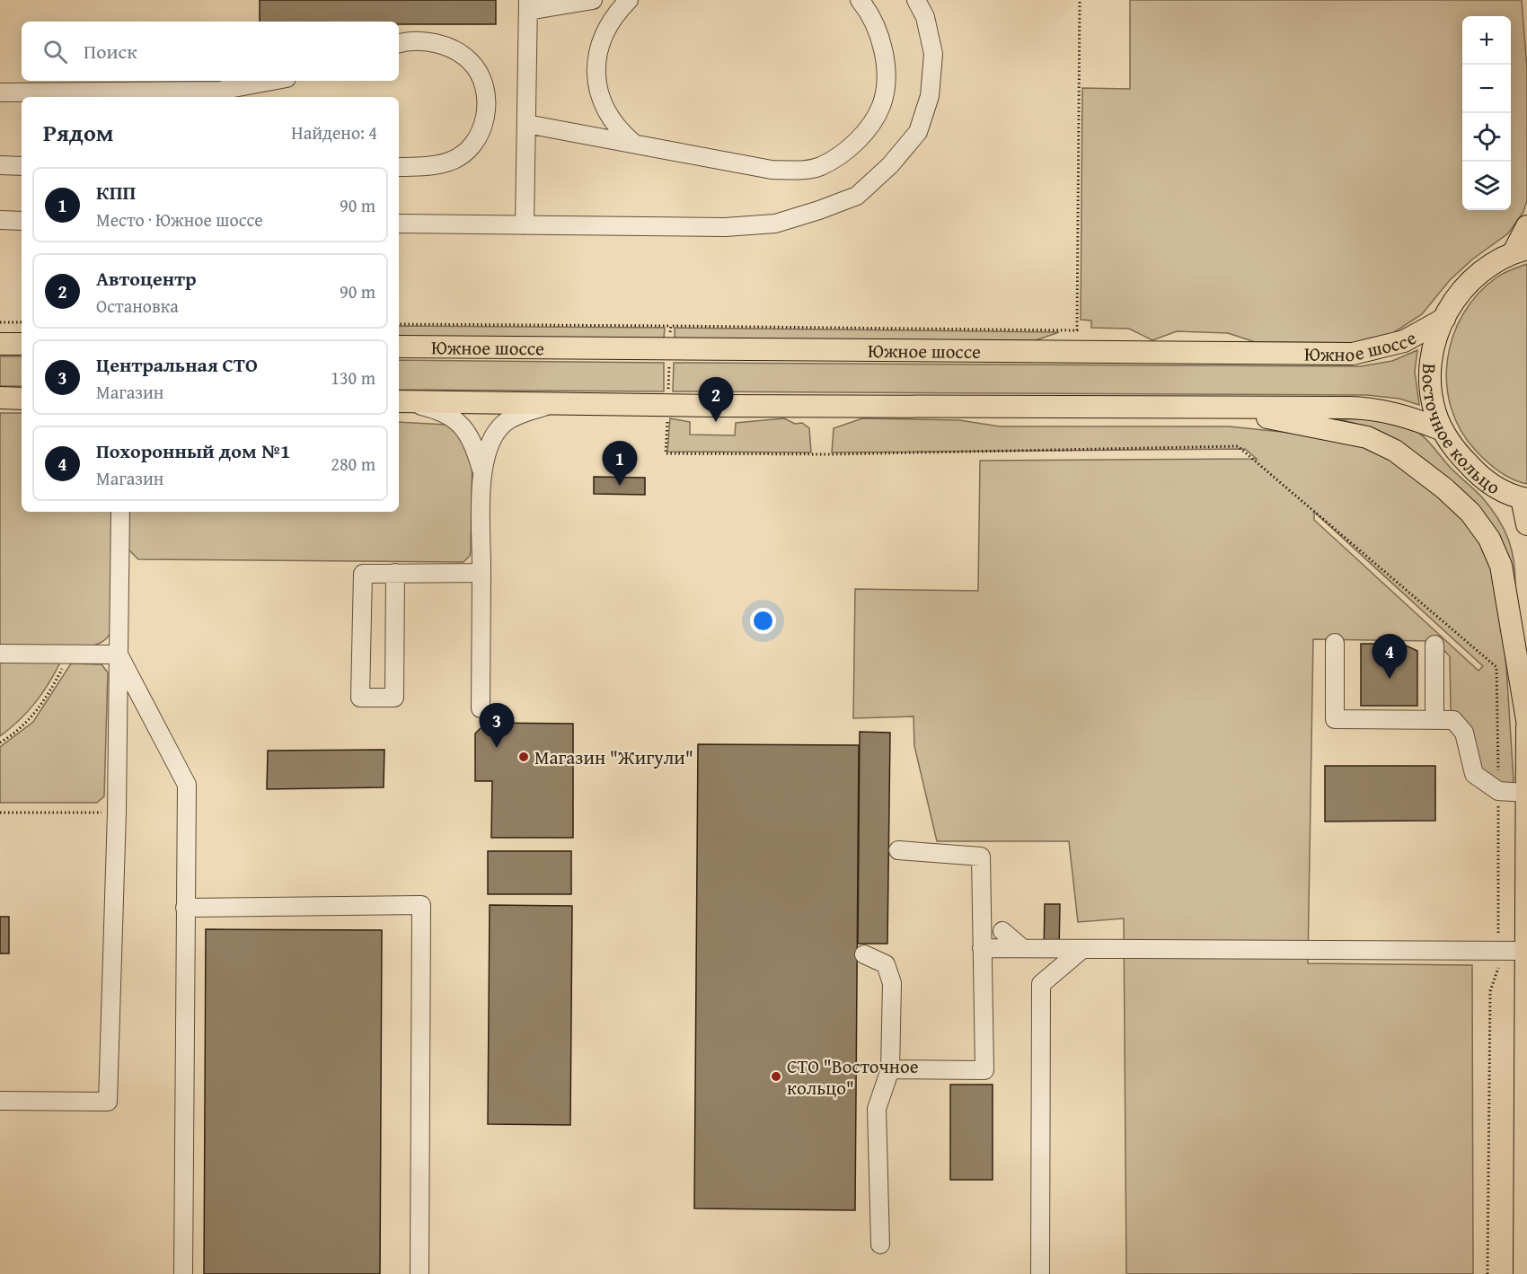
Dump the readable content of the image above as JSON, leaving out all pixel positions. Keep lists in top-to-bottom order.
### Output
{
  "streets": {
    "main road": ["Южное шоссе", "Восточное кольцо"]
  },
  "crossings": [
    ["Южное шоссе", "Восточное кольцо"]
  ],
  "places": ["Магазин \"Жигули\"", "СТО \"Восточное кольцо\""],
  "page": {
    "map_buttons": ["+", "−"],
    "search": "Поиск",
    "heading": ["Рядом", "Найдено: 4"],
    "list": [
      {
        "mark": "1",
        "name": "КПП",
        "note": "Место · Южное шоссе",
        "value": "90 m"
      },
      {
        "mark": "2",
        "name": "Автоцентр",
        "note": "Остановка",
        "value": "90 m"
      },
      {
        "mark": "3",
        "name": "Центральная СТО",
        "note": "Магазин",
        "value": "130 m"
      },
      {
        "mark": "4",
        "name": "Похоронный дом №1",
        "note": "Магазин",
        "value": "280 m"
      }
    ],
    "pins": [
      "2",
      "1",
      "4",
      "3"
    ]
  }
}
